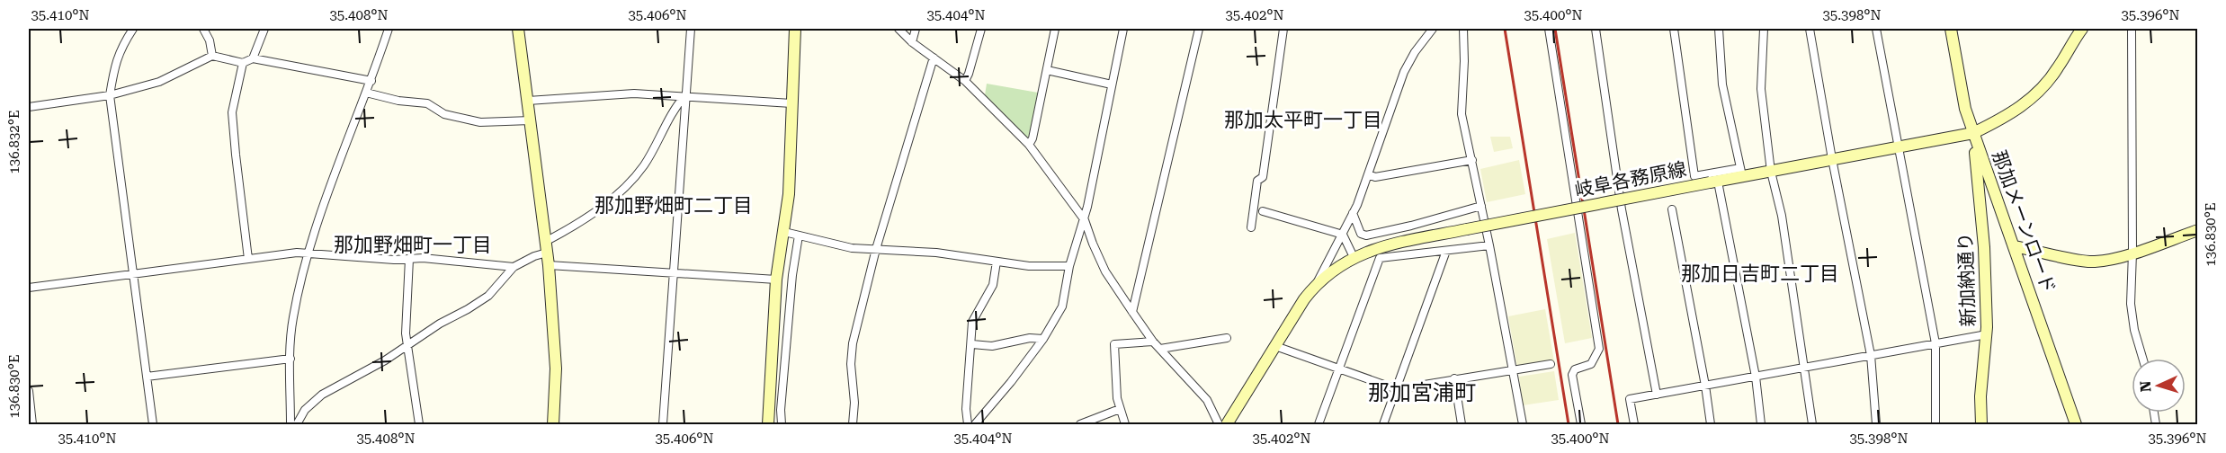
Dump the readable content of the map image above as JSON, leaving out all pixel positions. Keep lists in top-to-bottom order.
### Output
{
  "streets": {
    "street": ["岐阜各務原線", "那加メーンロード", "新加納通り"]
  },
  "crossings": [
    ["岐阜各務原線", "那加メーンロード"],
    ["岐阜各務原線", "新加納通り"],
    ["那加メーンロード", "新加納通り"]
  ],
  "districts": [
    "那加太平町一丁目",
    "那加野畑町二丁目",
    "那加野畑町一丁目",
    "那加日吉町二丁目",
    "那加宮浦町"
  ],
  "north": "left",
  "coordinates": [
    "35.410°N",
    "35.408°N",
    "35.406°N",
    "35.404°N",
    "35.402°N",
    "35.400°N",
    "35.398°N",
    "35.396°N",
    "136.832°E",
    "136.830°E"
  ]
}
